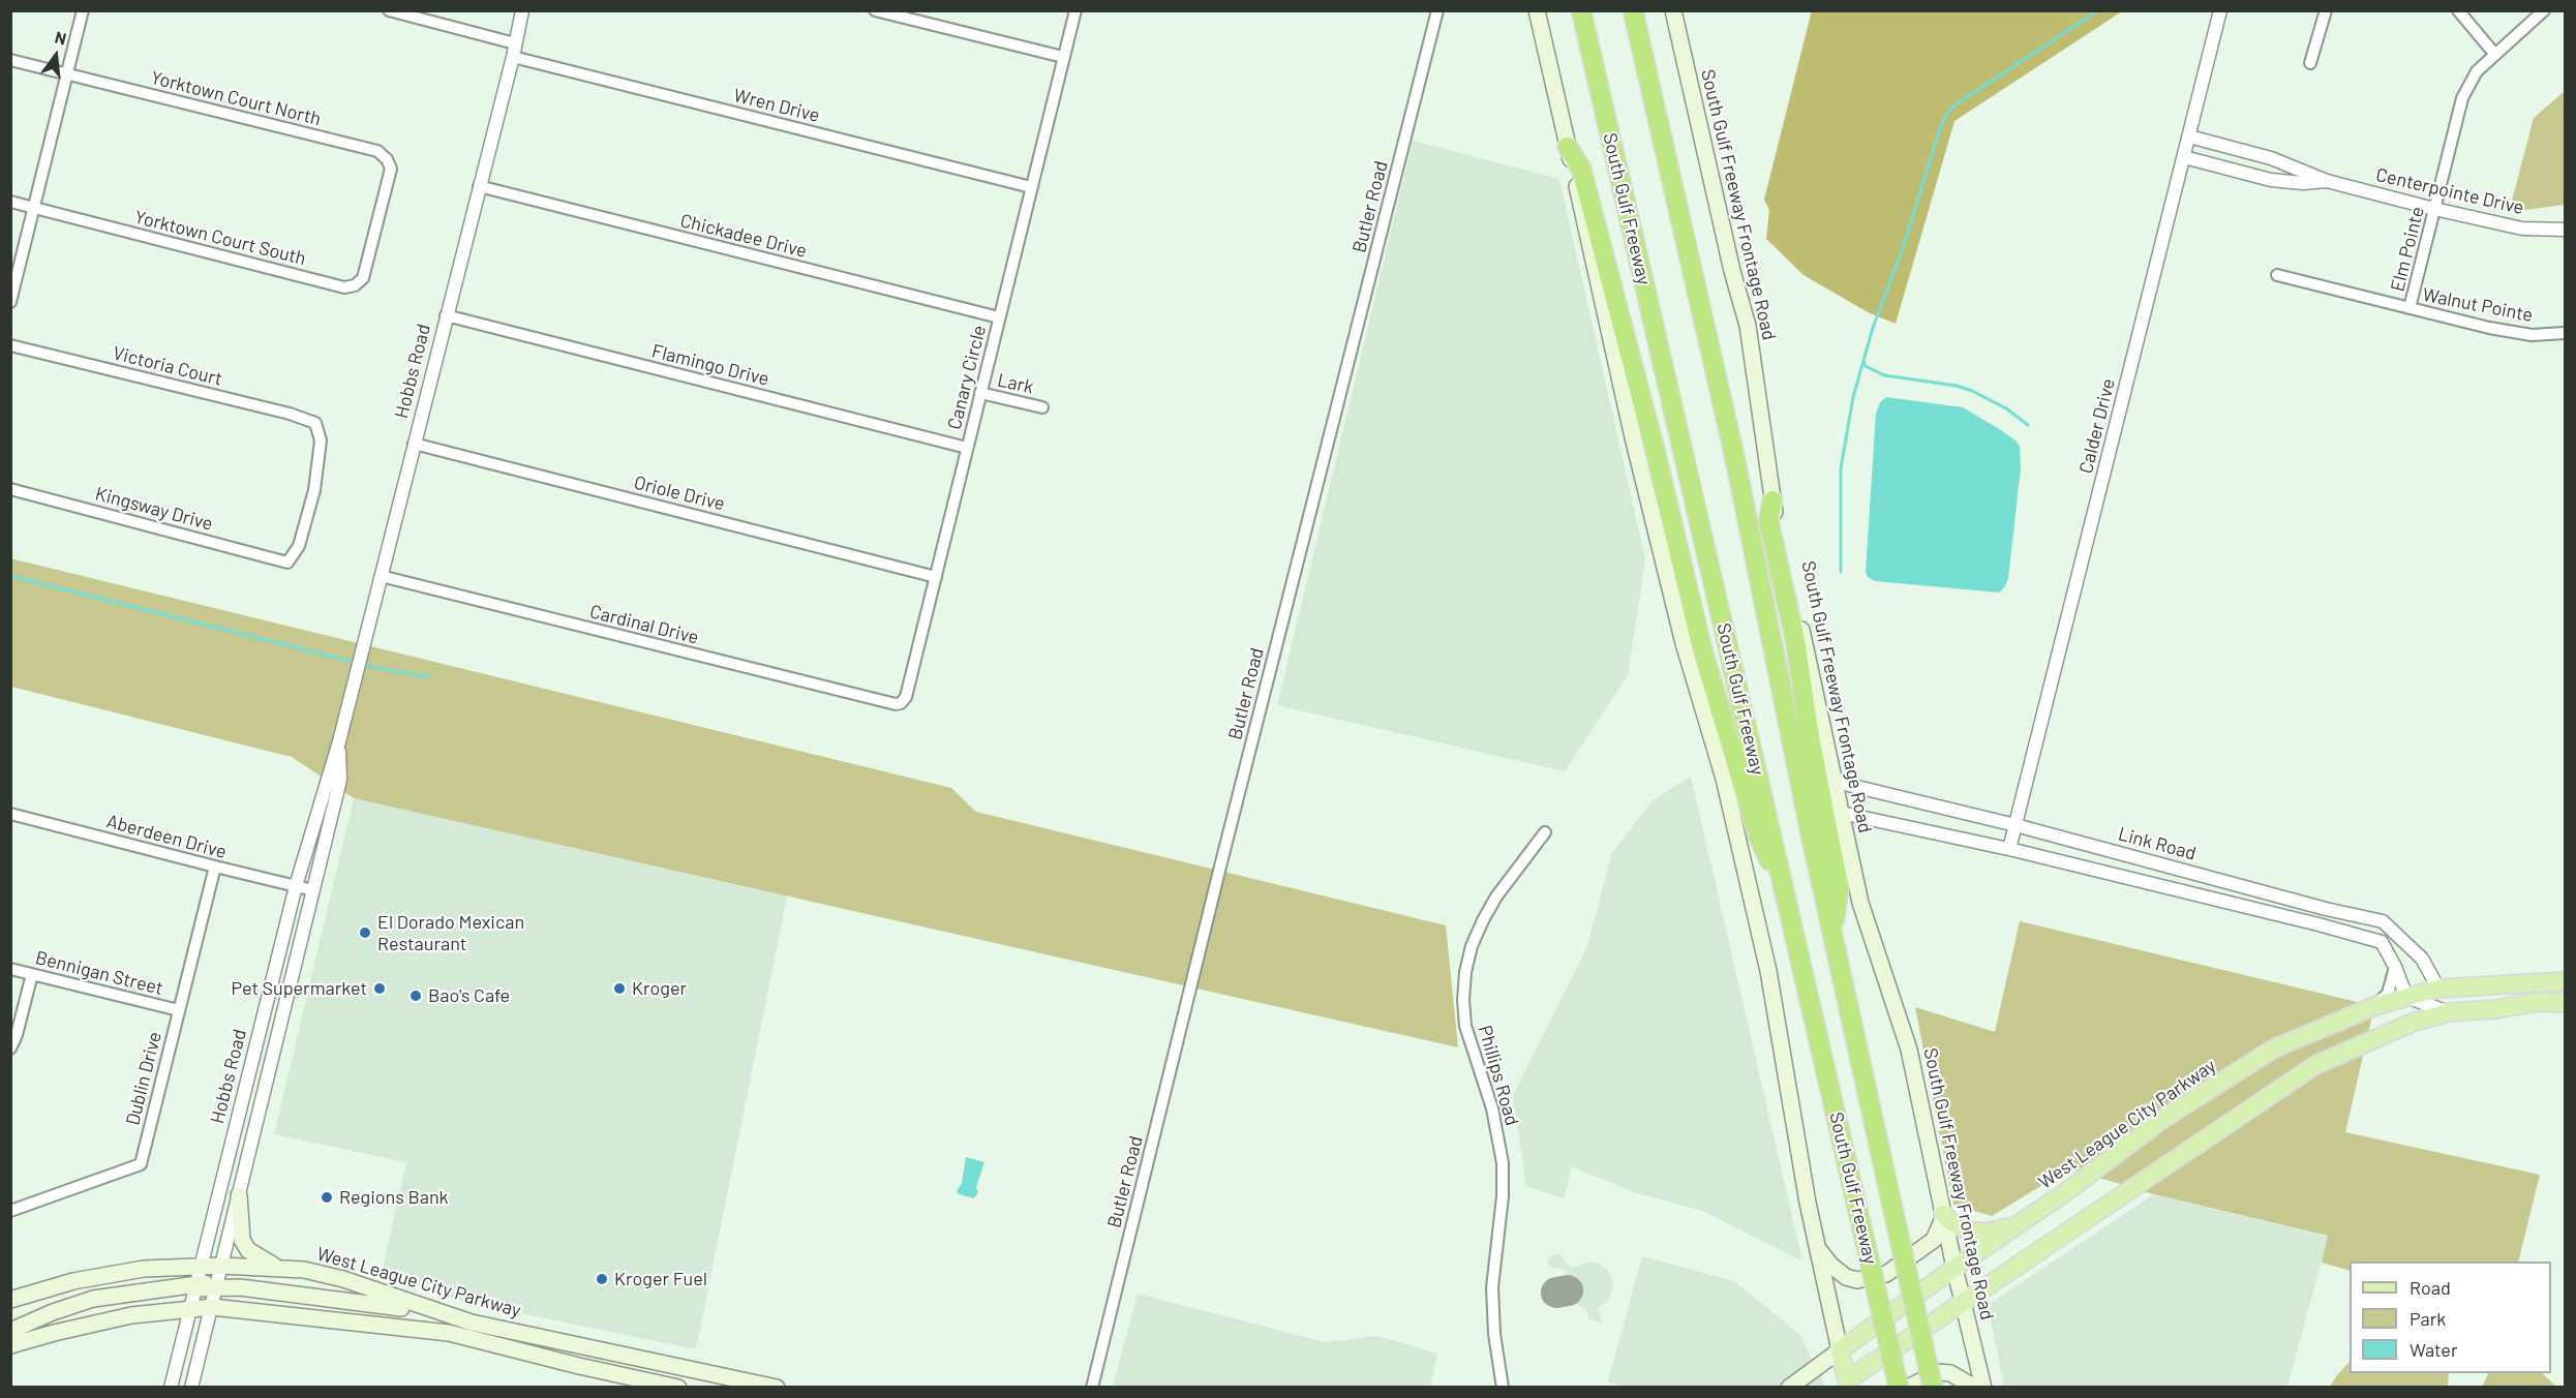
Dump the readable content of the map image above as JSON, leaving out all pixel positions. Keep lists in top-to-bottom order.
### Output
{
  "streets": {
    "highway": ["South Gulf Freeway"],
    "main road": ["South Gulf Freeway Frontage Road", "West League City Parkway"],
    "street": [
      "Yorktown Court North",
      "Wren Drive",
      "Centerpointe Drive",
      "Butler Road",
      "Chickadee Drive",
      "Yorktown Court South",
      "Elm Pointe",
      "Walnut Pointe",
      "Flamingo Drive",
      "Victoria Court",
      "Hobbs Road",
      "Canary Circle",
      "Lark",
      "Calder Drive",
      "Oriole Drive",
      "Kingsway Drive",
      "Cardinal Drive",
      "Aberdeen Drive",
      "Link Road",
      "Bennigan Street",
      "Phillips Road",
      "Dublin Drive"
    ]
  },
  "crossings": [
    ["Yorktown Court North", "Yorktown Court South"],
    ["Wren Drive", "Hobbs Road"],
    ["Wren Drive", "Canary Circle"],
    ["Centerpointe Drive", "Elm Pointe"],
    ["Centerpointe Drive", "Calder Drive"],
    ["South Gulf Freeway Frontage Road", "Link Road"],
    ["South Gulf Freeway Frontage Road", "West League City Parkway"],
    ["Chickadee Drive", "Hobbs Road"],
    ["Chickadee Drive", "Canary Circle"],
    ["Elm Pointe", "Walnut Pointe"],
    ["Flamingo Drive", "Hobbs Road"],
    ["Flamingo Drive", "Canary Circle"],
    ["Victoria Court", "Kingsway Drive"],
    ["Hobbs Road", "Oriole Drive"],
    ["Hobbs Road", "Cardinal Drive"],
    ["Hobbs Road", "Aberdeen Drive"],
    ["Hobbs Road", "West League City Parkway"],
    ["Canary Circle", "Lark"],
    ["Canary Circle", "Oriole Drive"],
    ["Canary Circle", "Cardinal Drive"],
    ["Calder Drive", "Link Road"],
    ["Aberdeen Drive", "Dublin Drive"],
    ["Link Road", "West League City Parkway"],
    ["Bennigan Street", "Dublin Drive"]
  ],
  "places": [
    "El Dorado Mexican Restaurant",
    "Pet Supermarket",
    "Kroger",
    "Bao's Cafe",
    "Regions Bank",
    "Kroger Fuel"
  ],
  "legend": ["Road", "Park", "Water"],
  "north": "top"
}
